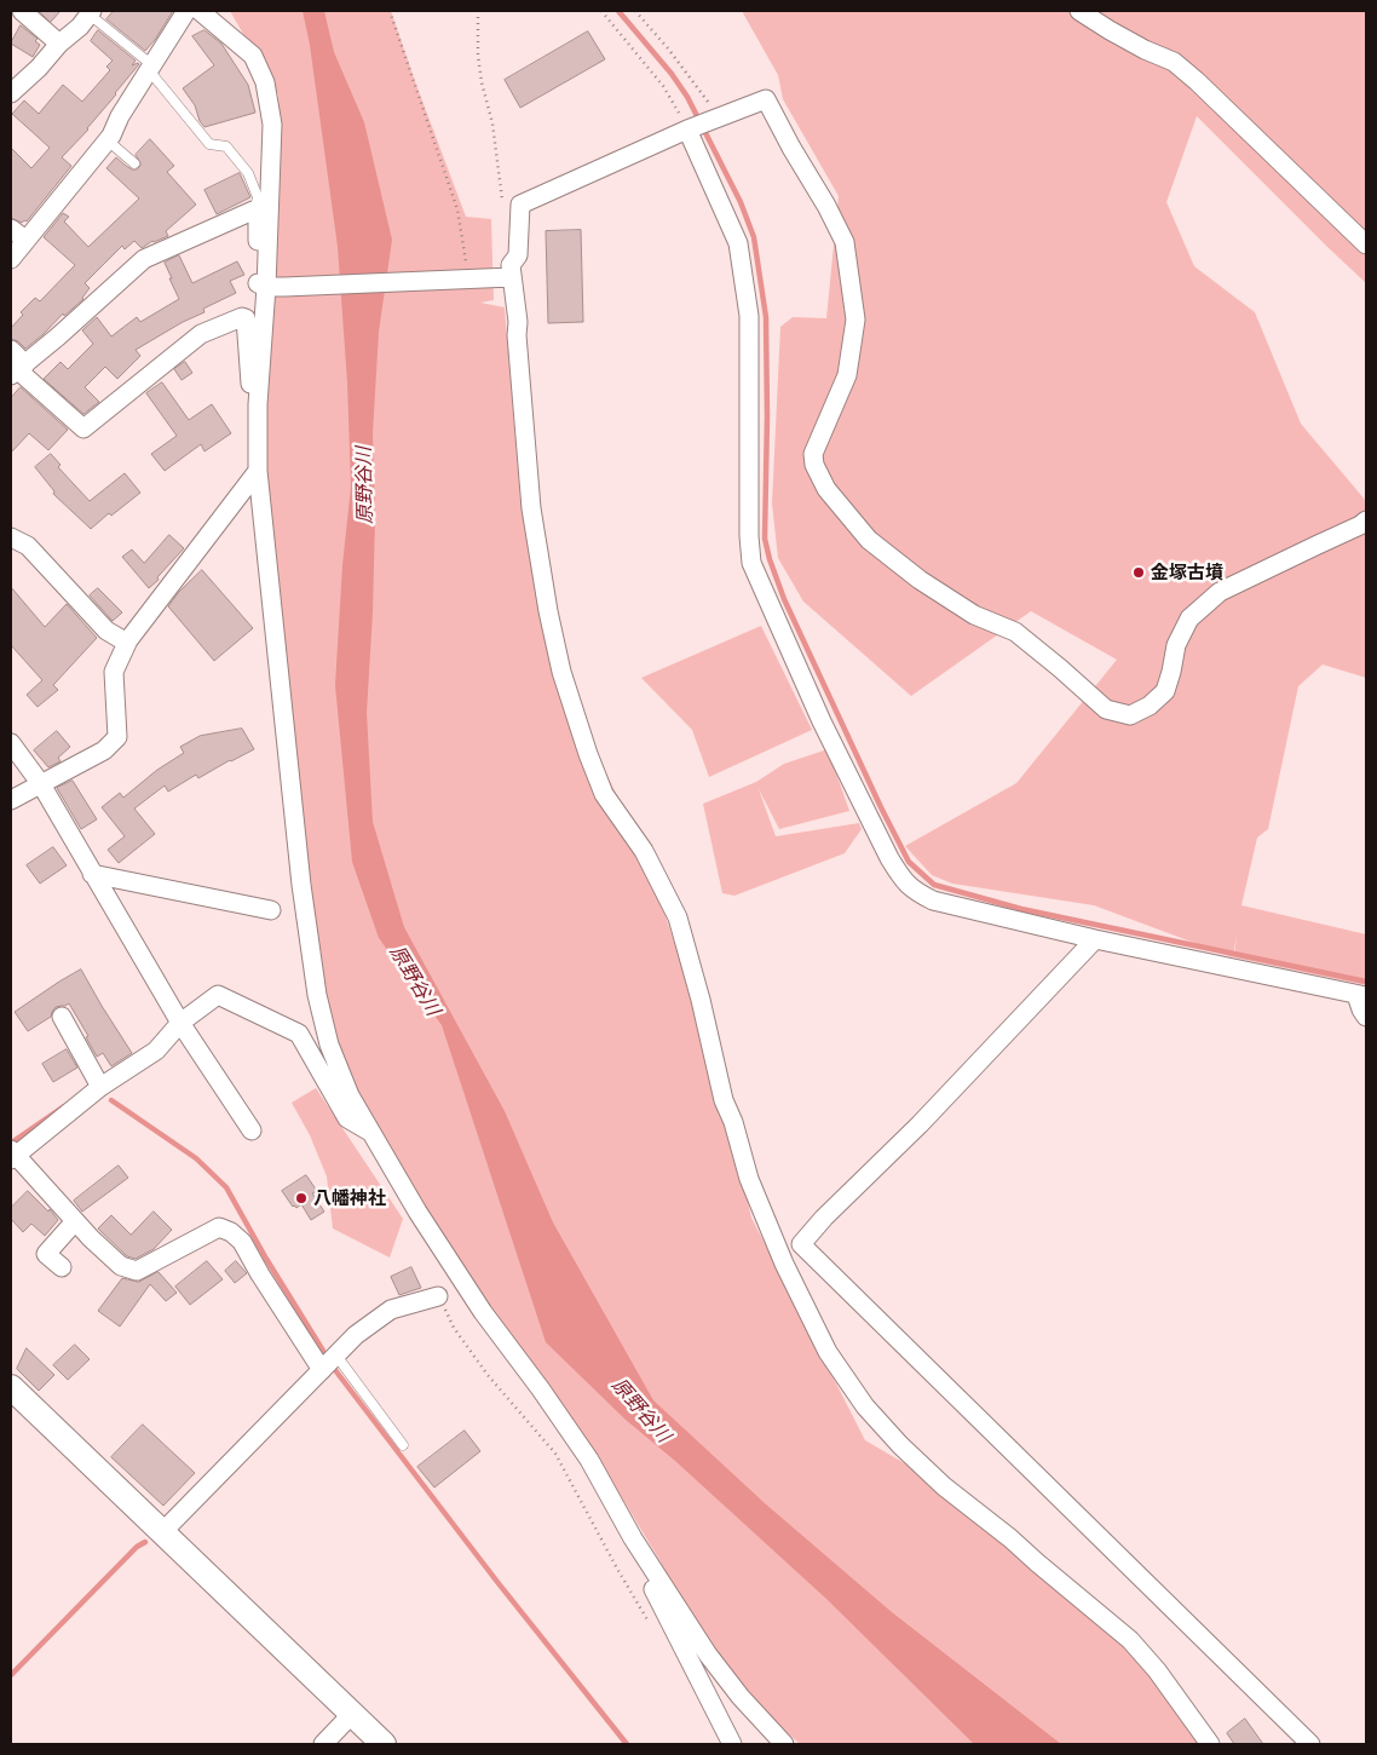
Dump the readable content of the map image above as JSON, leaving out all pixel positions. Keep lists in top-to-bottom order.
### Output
{
  "water": ["原野谷川"],
  "places": ["金塚古墳", "八幡神社"]
}
